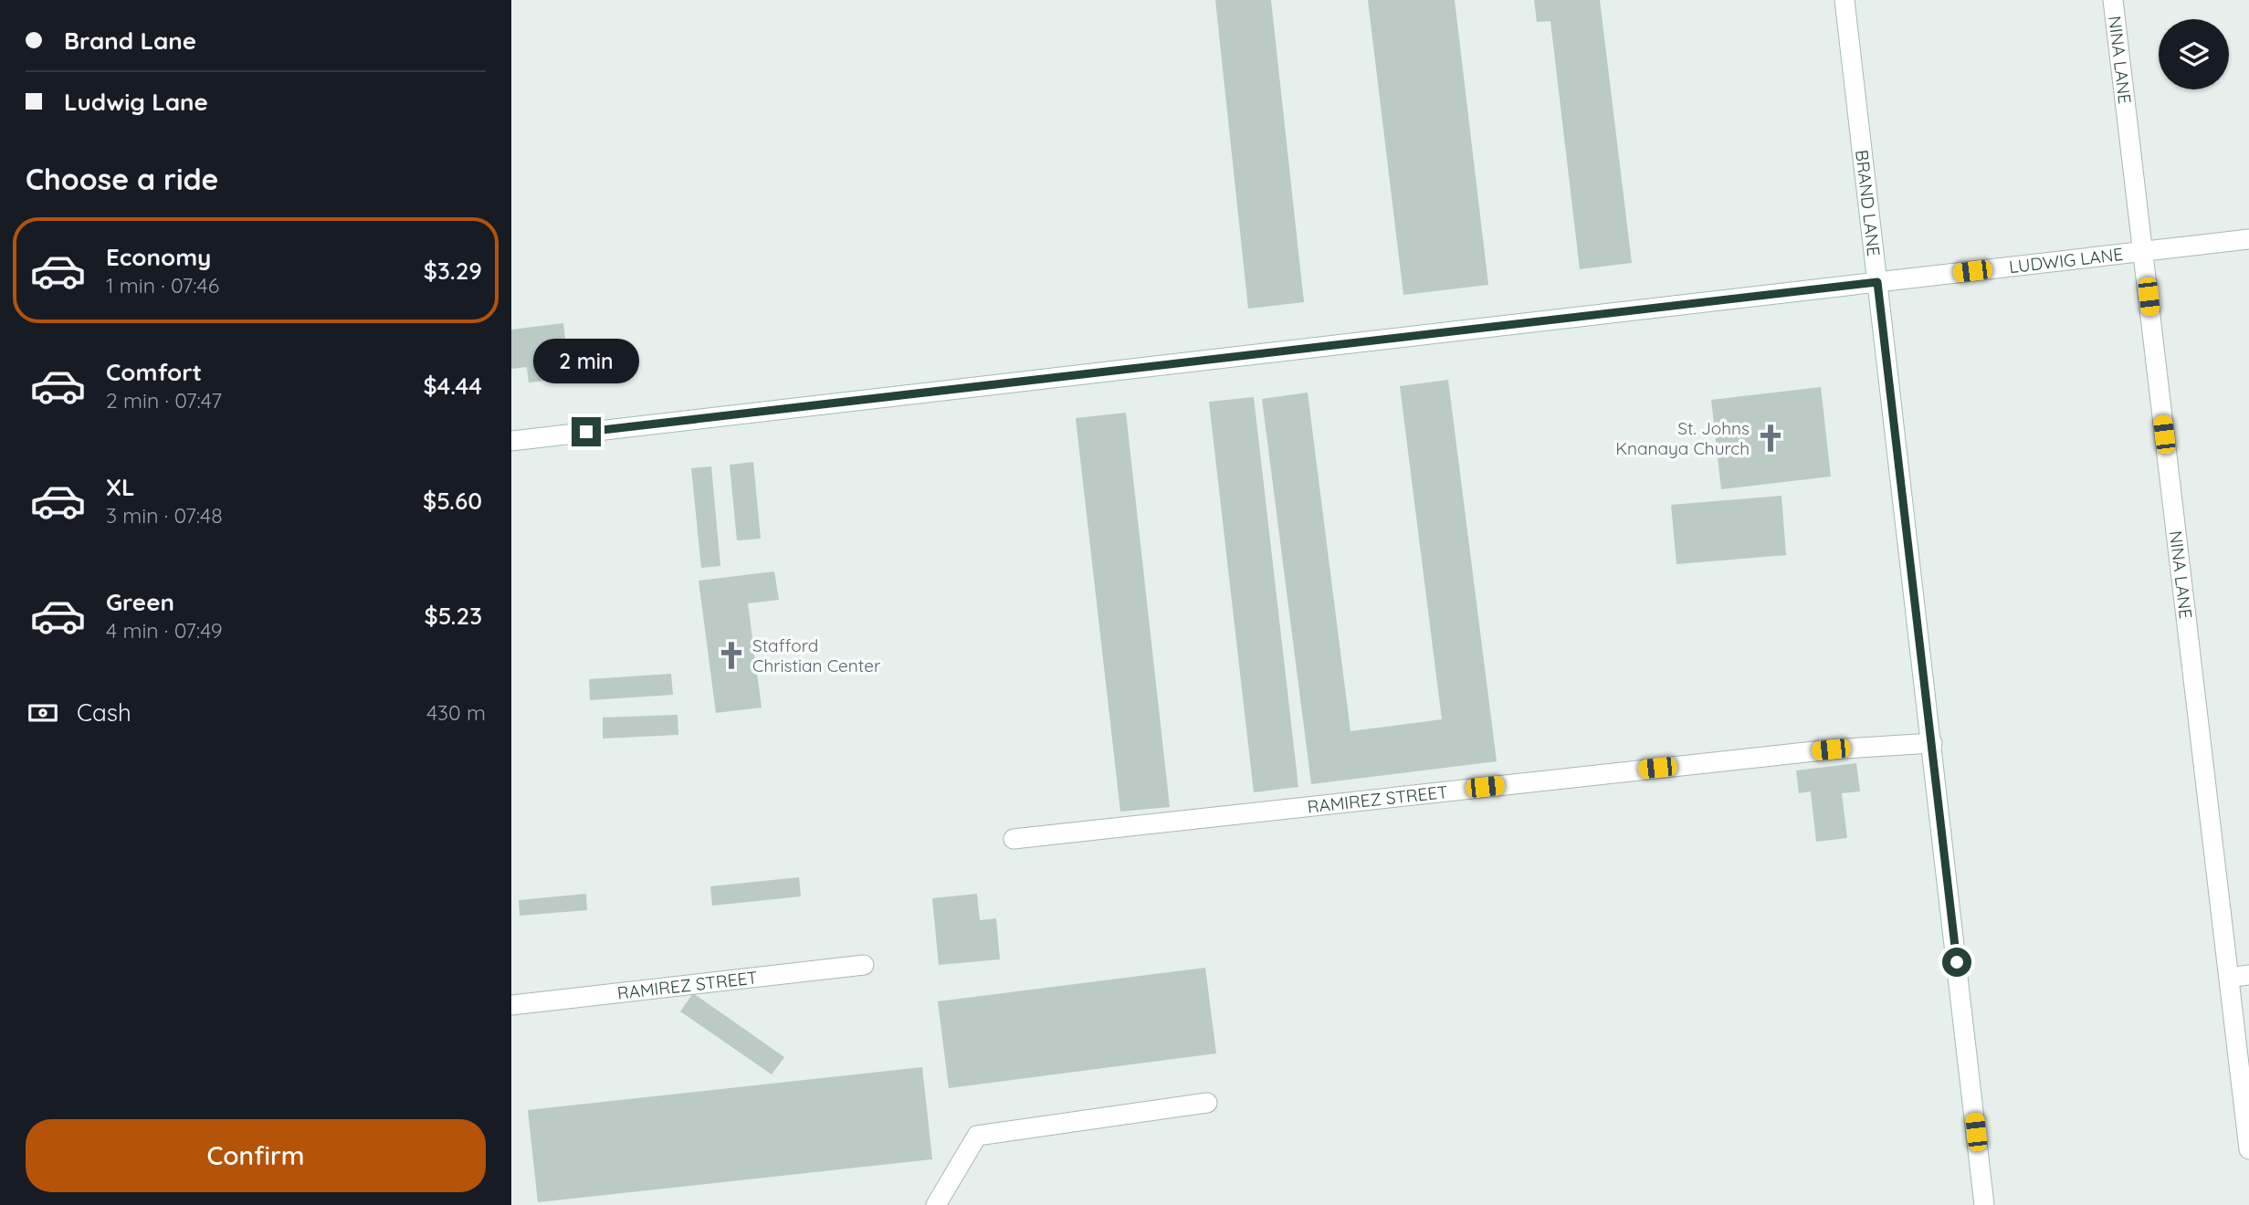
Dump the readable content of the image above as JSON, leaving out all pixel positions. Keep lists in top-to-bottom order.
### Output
{
  "streets": {
    "street": [
      "NINA LANE",
      "BRAND LANE",
      "LUDWIG LANE",
      "RAMIREZ STREET"
    ]
  },
  "crossings": [
    ["NINA LANE", "LUDWIG LANE"],
    ["BRAND LANE", "LUDWIG LANE"],
    ["BRAND LANE", "RAMIREZ STREET"]
  ],
  "places": {
    "church": ["St. Johns Knanaya Church", "Stafford Christian Center"]
  },
  "page": {
    "banner": ["Brand Lane", "Ludwig Lane"],
    "heading": "Choose a ride",
    "list": [
      {
        "name": "Economy",
        "note": "1 min · 07:46",
        "value": "$3.29"
      },
      {
        "name": "Comfort",
        "note": "2 min · 07:47",
        "value": "$4.44"
      },
      {
        "name": "XL",
        "note": "3 min · 07:48",
        "value": "$5.60"
      },
      {
        "name": "Green",
        "note": "4 min · 07:49",
        "value": "$5.23"
      }
    ],
    "bubble": "2 min",
    "pay": ["Cash", "430 m"],
    "buttons": "Confirm"
  }
}
